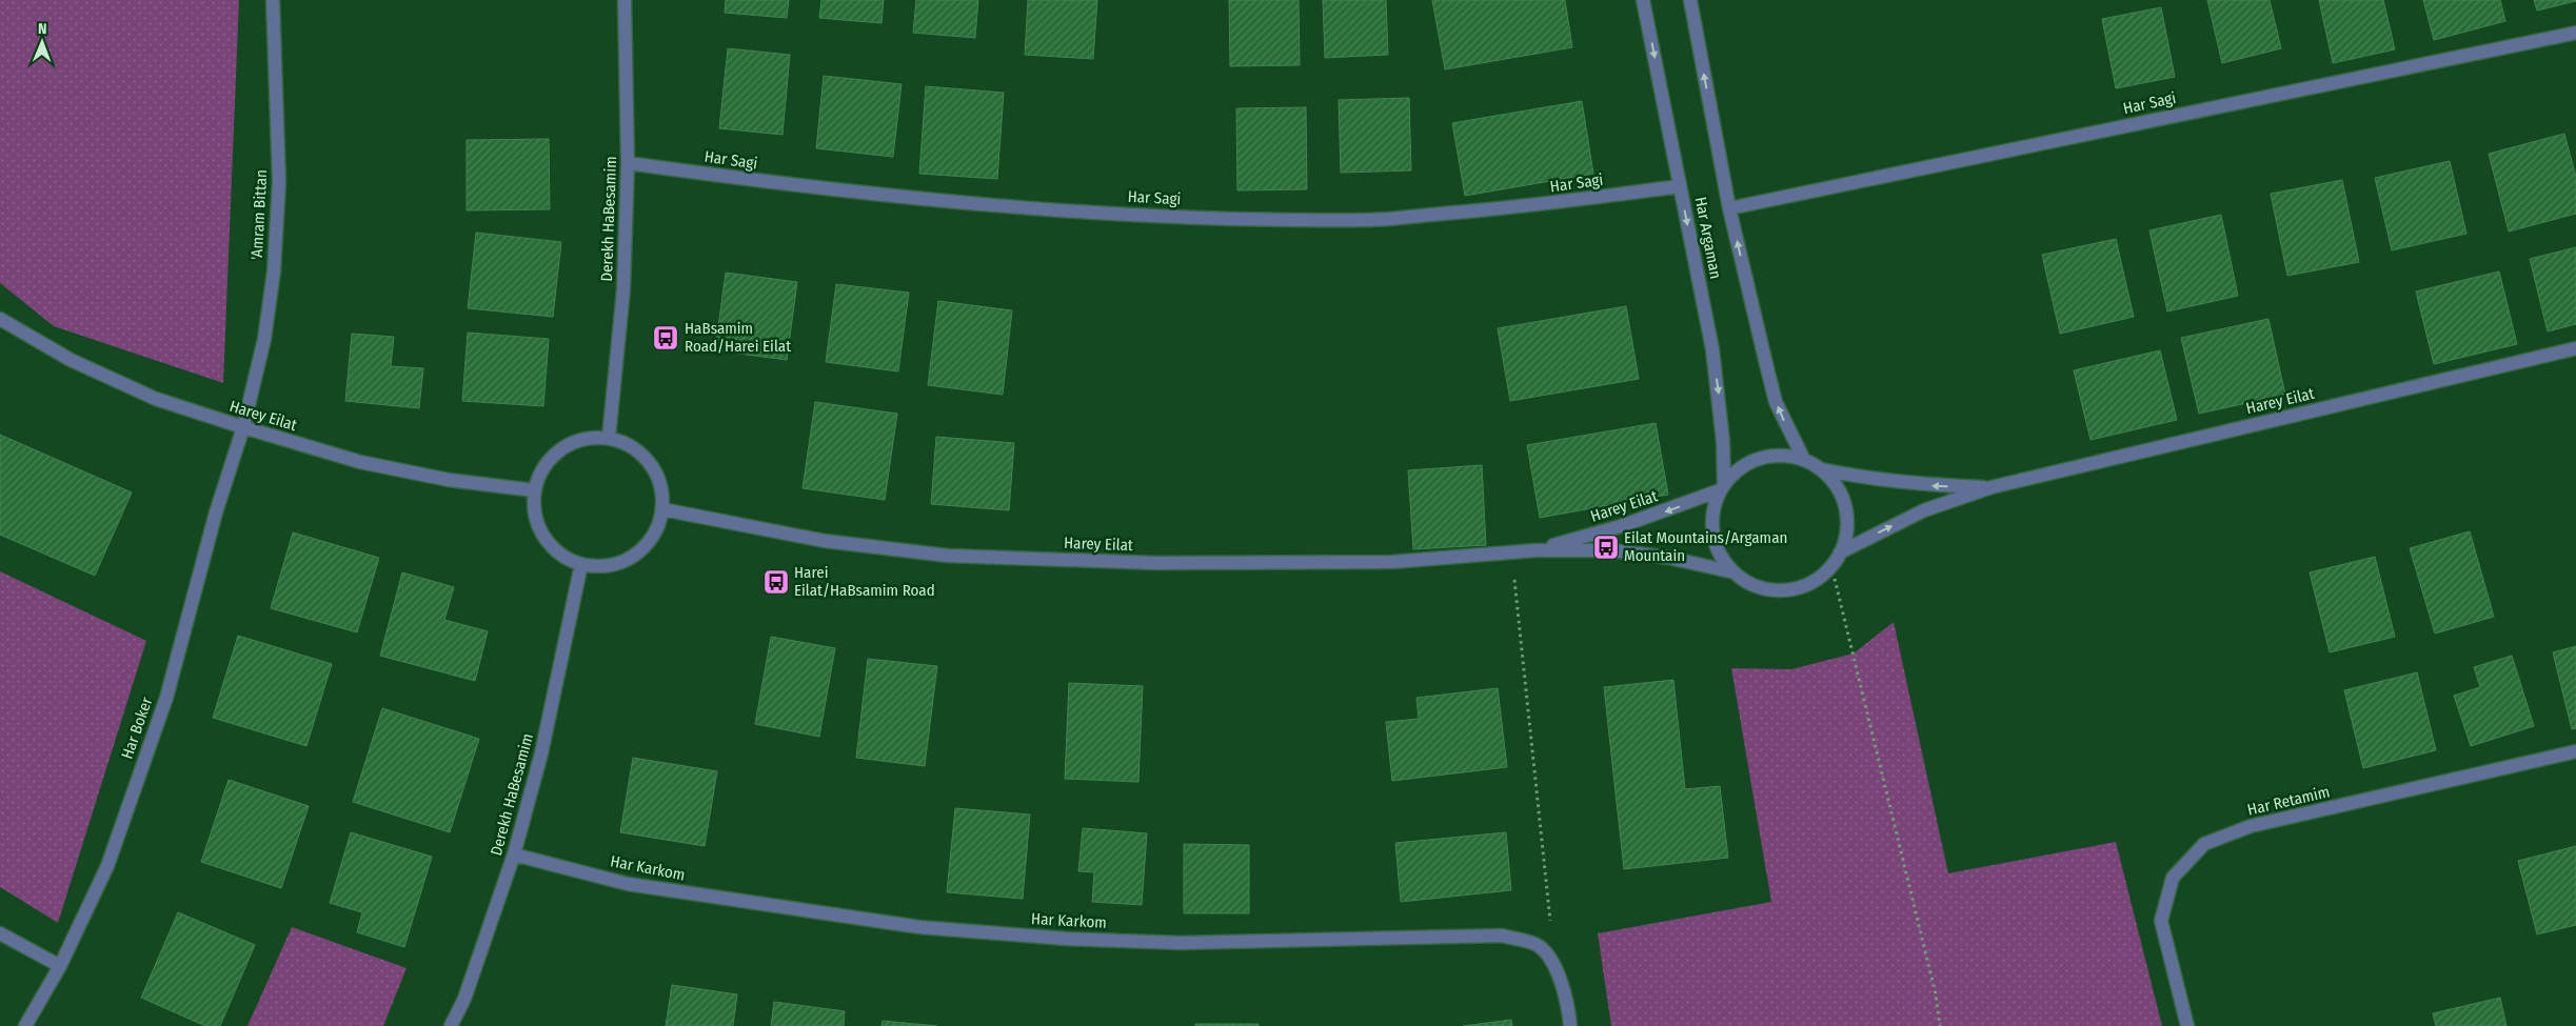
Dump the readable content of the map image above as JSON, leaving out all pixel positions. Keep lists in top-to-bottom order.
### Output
{
  "streets": {
    "street": [
      "Har Sagi",
      "'Amram Bittan",
      "Derekh HaBesamim",
      "Har Argaman",
      "Harey Eilat",
      "Har Boker",
      "Har Retamim",
      "Har Karkom"
    ]
  },
  "crossings": [
    ["Har Sagi", "Derekh HaBesamim"],
    ["Har Sagi", "Har Argaman"],
    ["'Amram Bittan", "Harey Eilat"],
    ["'Amram Bittan", "Har Boker"],
    ["Derekh HaBesamim", "Harey Eilat"],
    ["Derekh HaBesamim", "Har Karkom"],
    ["Har Argaman", "Harey Eilat"],
    ["Harey Eilat", "Har Boker"]
  ],
  "places": {
    "bus stop": ["HaBsamim Road/Harei Eilat", "Eilat Mountains/Argaman Mountain", "Harei Eilat/HaBsamim Road"]
  },
  "north": "top"
}
